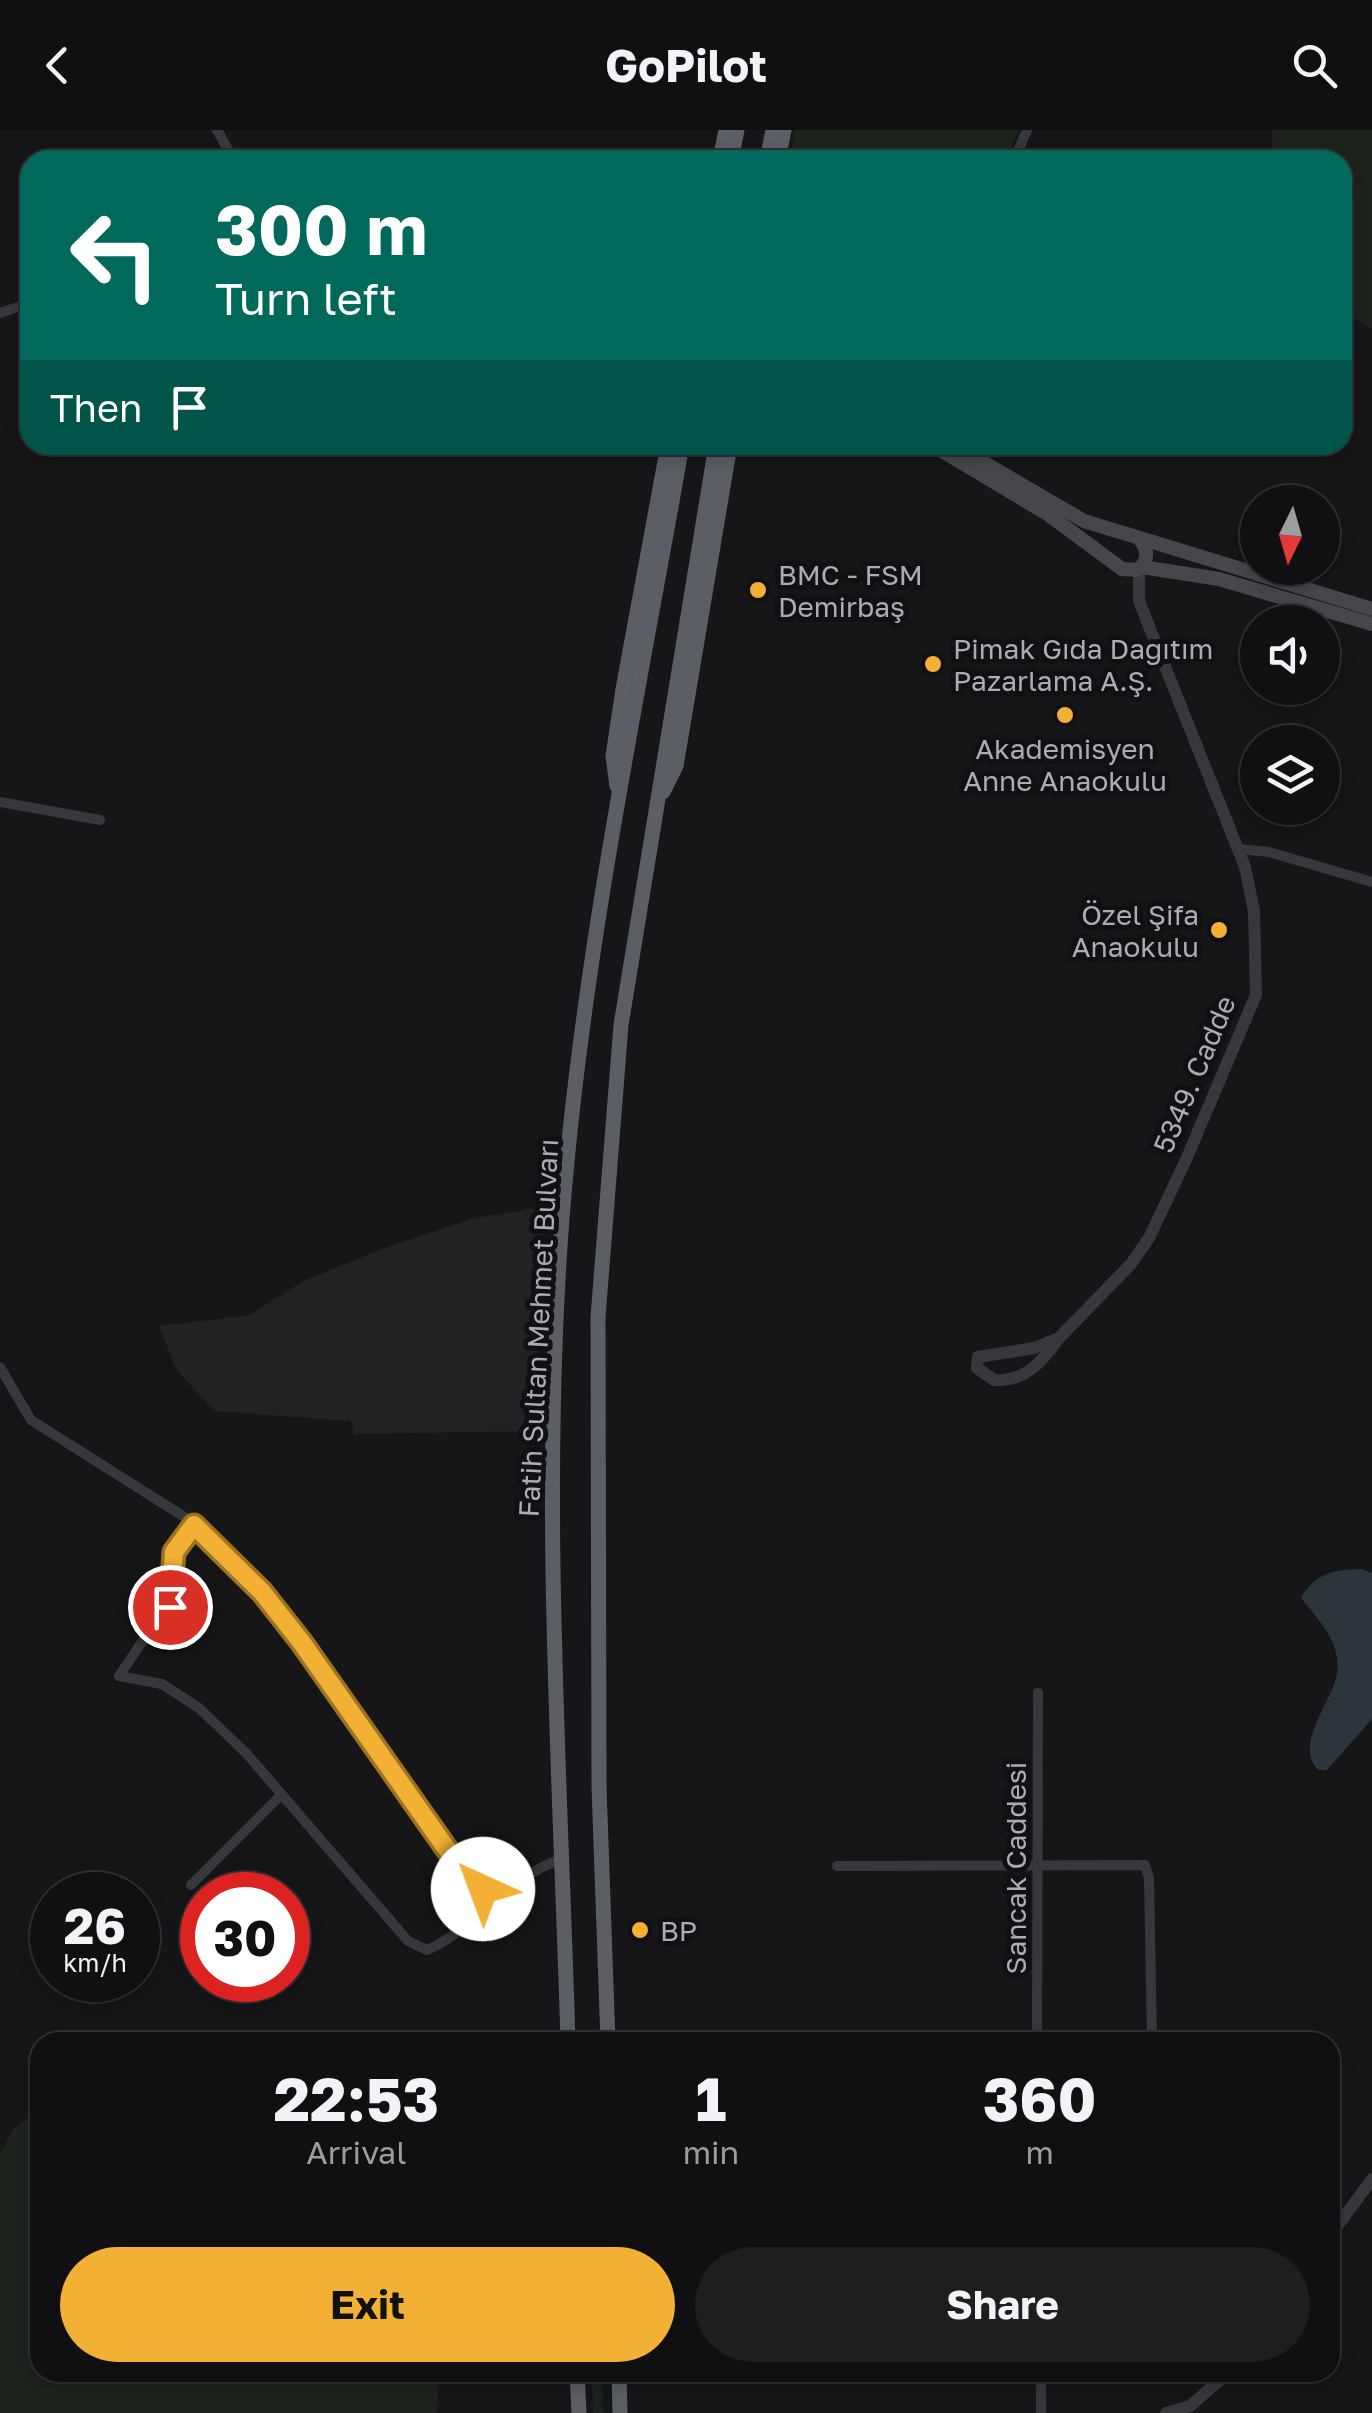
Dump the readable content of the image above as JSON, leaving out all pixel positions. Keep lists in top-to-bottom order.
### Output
{
  "streets": {
    "highway": ["Fatih Sultan Mehmet Bulvarı"],
    "street": ["5349. Cadde", "Sancak Caddesi"]
  },
  "places": [
    "BMC - FSM Demirbaş",
    "Pimak Gıda Dağıtım Pazarlama A.Ş.",
    "Akademisyen Anne Anaokulu",
    "Özel Şifa Anaokulu",
    "BP"
  ],
  "north": "bottom",
  "page": {
    "header": "GoPilot",
    "turn": ["300 m", "Turn left"],
    "then": "Then",
    "speed": "26 km/h",
    "limit": "30",
    "eta": [
      "22:53",
      "Arrival",
      "1",
      "min",
      "360",
      "m"
    ],
    "buttons": ["Exit", "Share"]
  }
}
